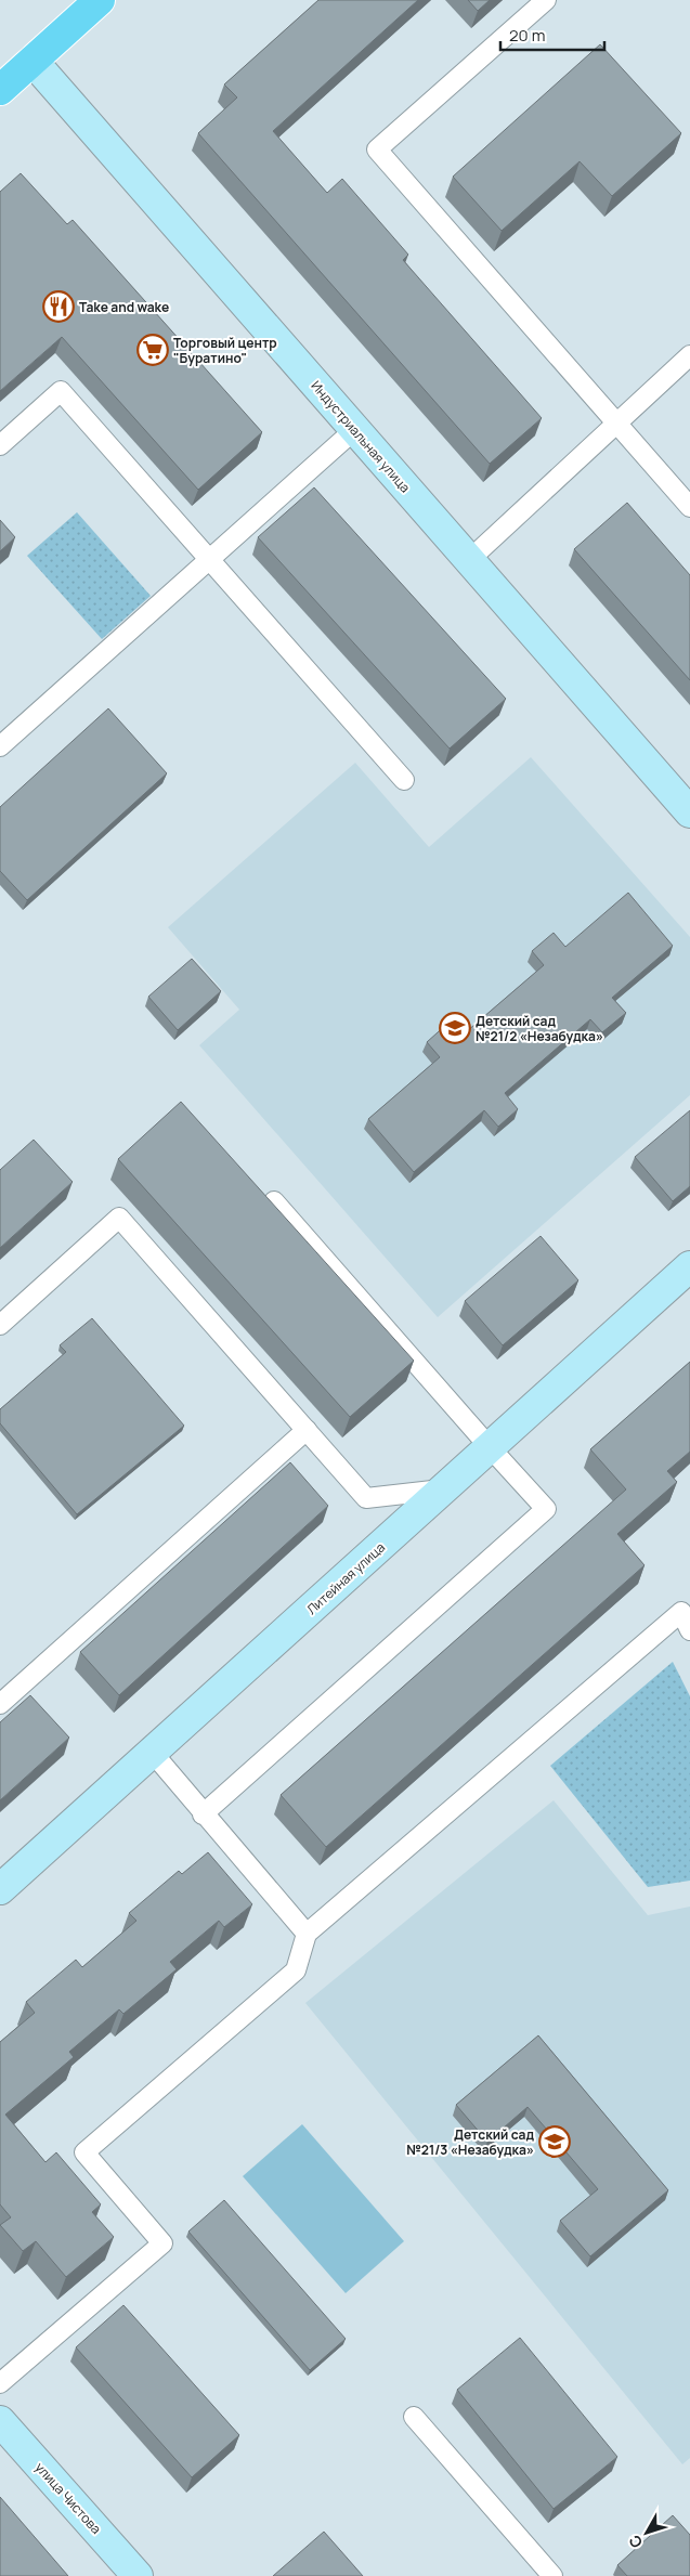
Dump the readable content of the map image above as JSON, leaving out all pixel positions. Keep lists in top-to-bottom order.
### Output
{
  "streets": {
    "street": ["Индустриальная улица", "Литейная улица", "улица Чистова"]
  },
  "places": {
    "restaurant": ["Take and wake"],
    "supermarket": ["Торговый центр \"Буратино\""],
    "school or university": ["Детский сад №21/2 «Незабудка»", "Детский сад №21/3 «Незабудка»"]
  },
  "scale_bar": "20 m",
  "north": "bottom left"
}
